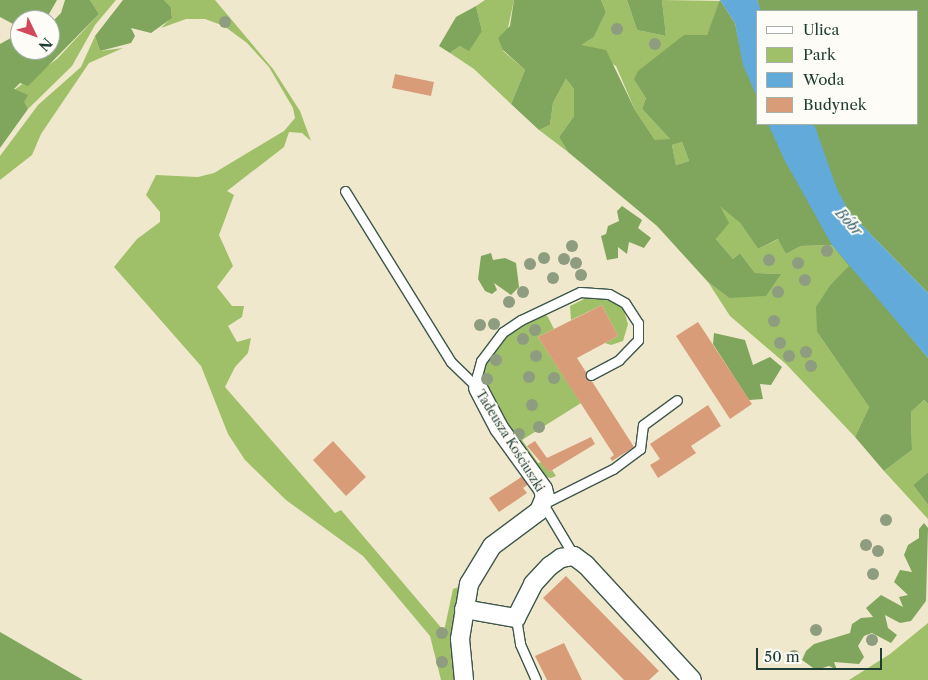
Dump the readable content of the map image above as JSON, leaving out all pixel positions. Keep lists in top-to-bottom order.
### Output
{
  "streets": {
    "street": ["Tadeusza Kościuszki"]
  },
  "water": ["Bóbr"],
  "legend": [
    "Ulica",
    "Park",
    "Woda",
    "Budynek"
  ],
  "scale_bar": "50 m",
  "north": "bottom right"
}
